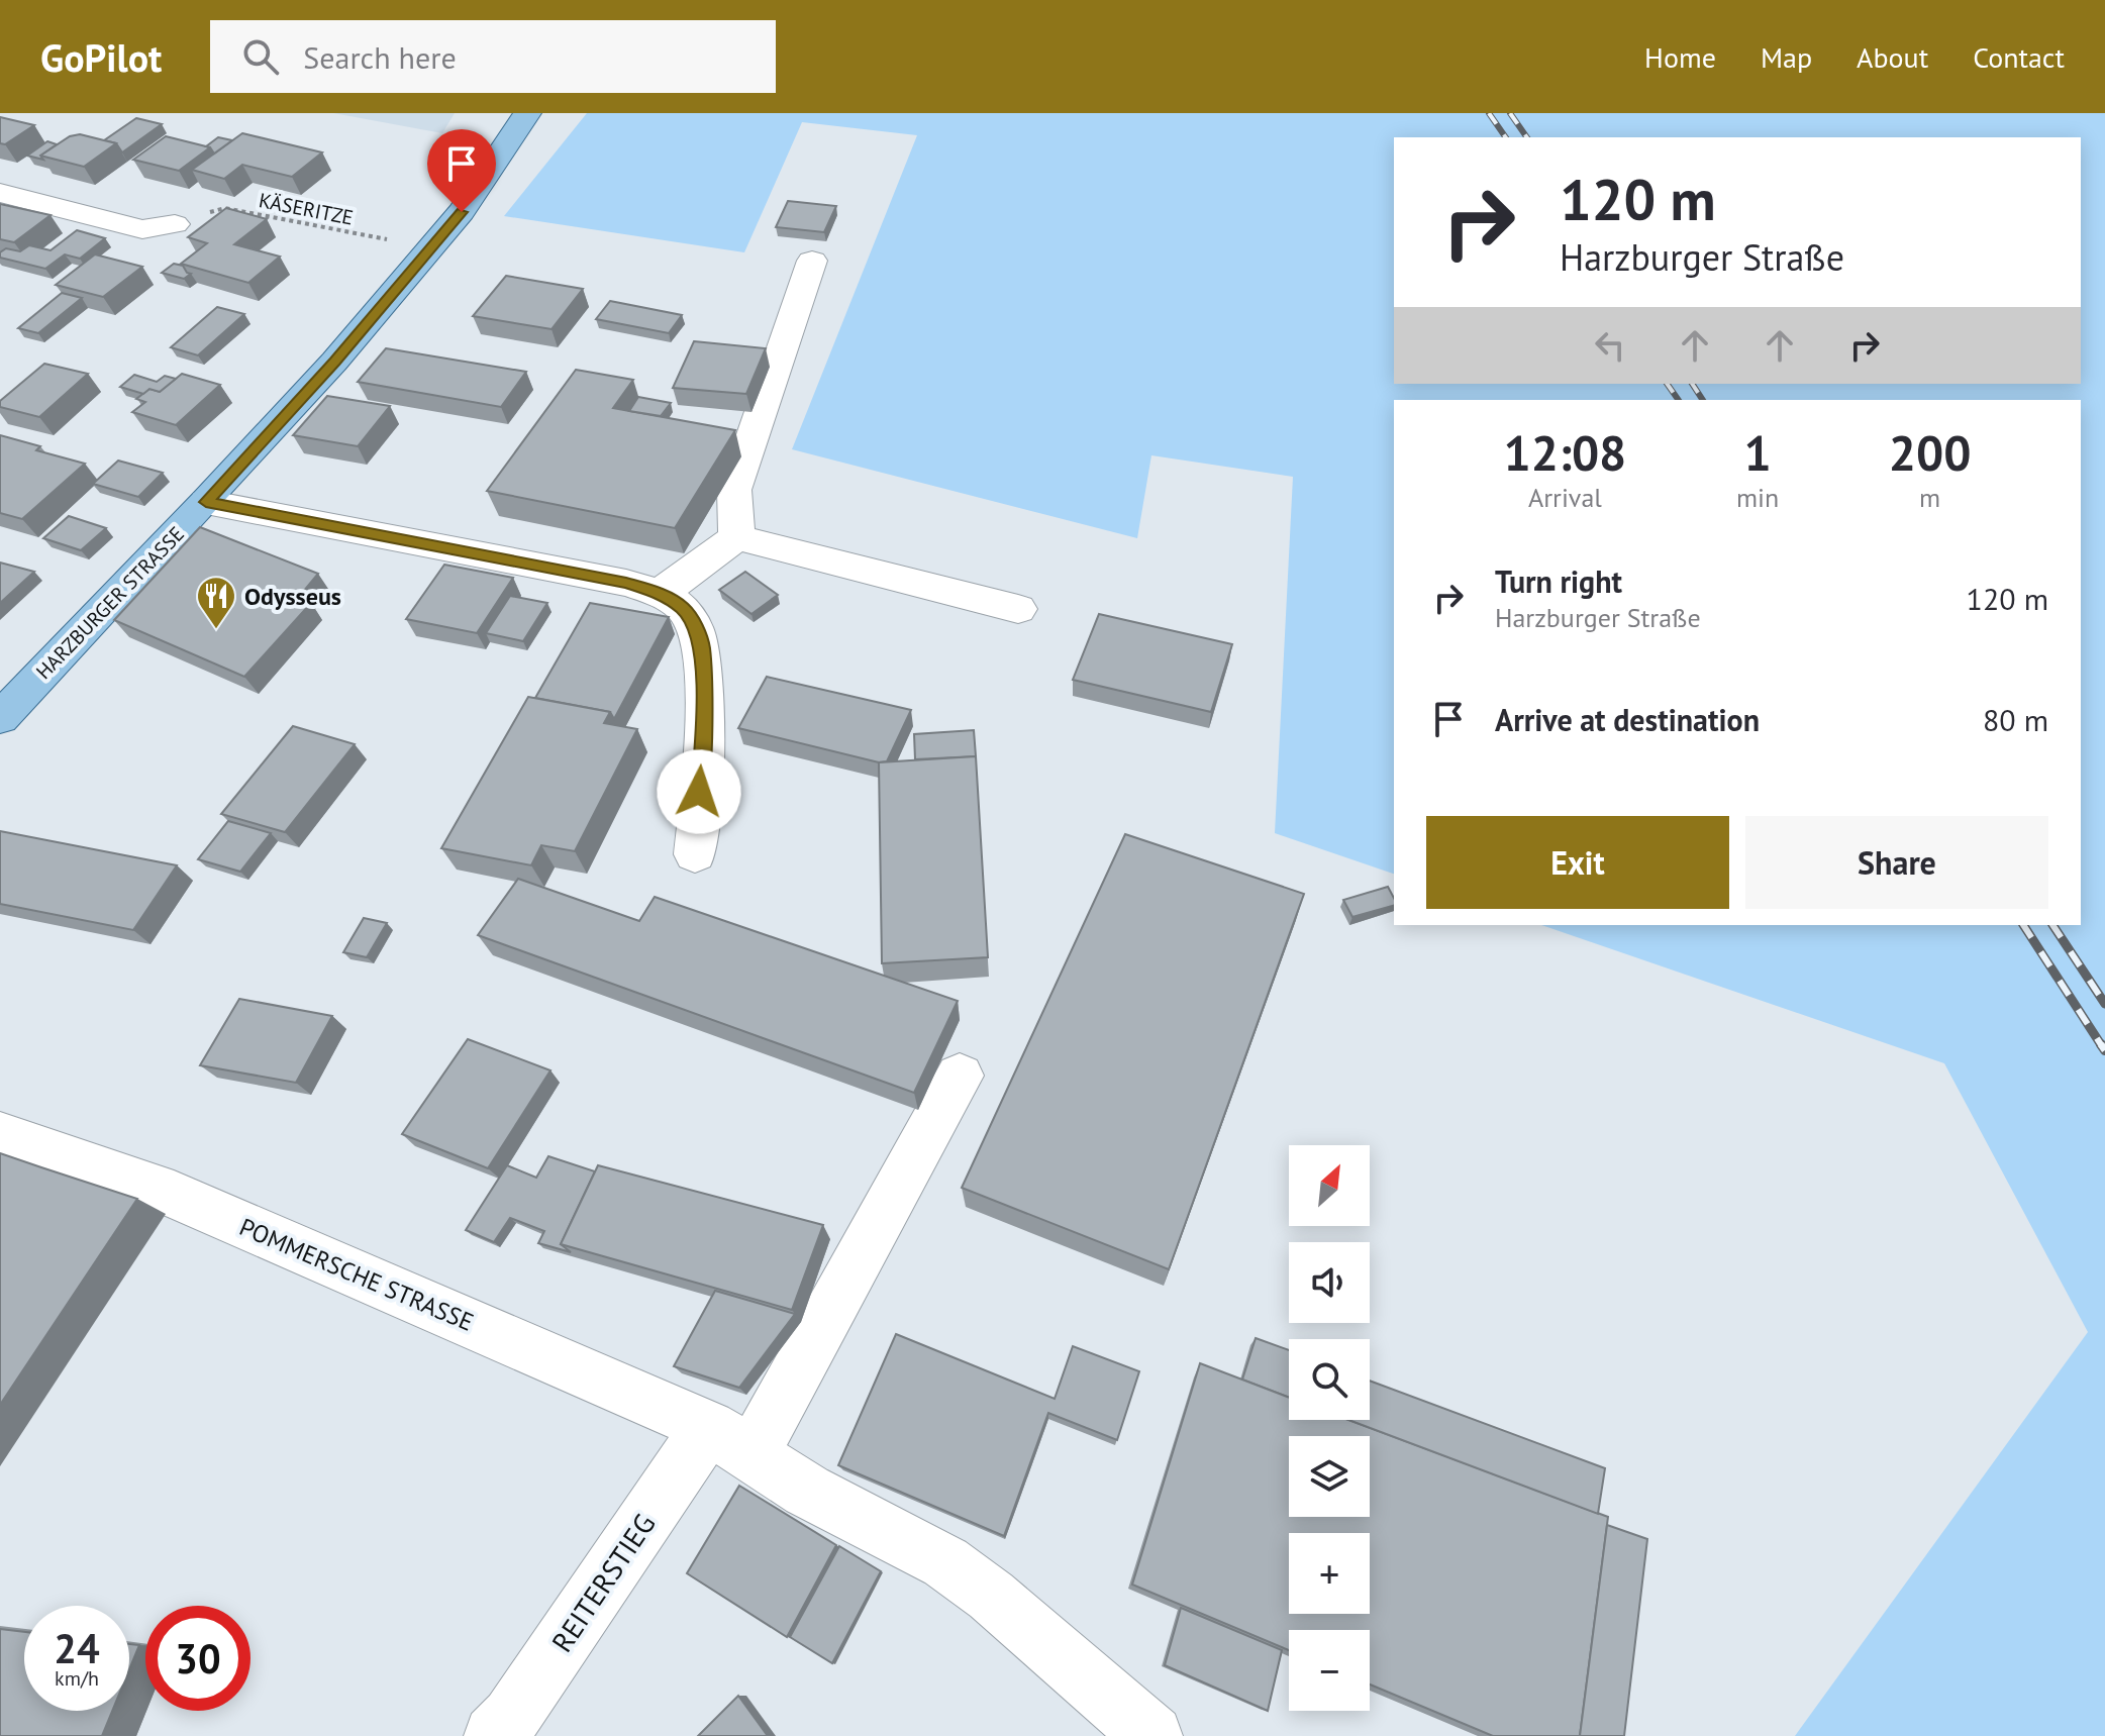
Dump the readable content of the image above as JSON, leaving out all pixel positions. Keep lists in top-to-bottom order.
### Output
{
  "streets": {
    "main road": ["HARZBURGER STRASSE"],
    "street": ["POMMERSCHE STRASSE", "REITERSTIEG"],
    "path": ["KÄSERITZE"]
  },
  "crossings": [
    ["KÄSERITZE", "HARZBURGER STRASSE"],
    ["POMMERSCHE STRASSE", "REITERSTIEG"]
  ],
  "places": {
    "restaurant": ["Odysseus"]
  },
  "north": "top right",
  "page": {
    "header": "GoPilot",
    "search": "Search here",
    "nav": [
      "Home",
      "Map",
      "About",
      "Contact"
    ],
    "turn": ["120 m", "Harzburger Straße"],
    "eta": [
      "12:08",
      "Arrival",
      "1",
      "min",
      "200",
      "m"
    ],
    "list": [
      {
        "name": "Turn right",
        "note": "Harzburger Straße",
        "value": "120 m"
      },
      {
        "name": "Arrive at destination",
        "value": "80 m"
      }
    ],
    "buttons": ["Exit", "Share"],
    "map_buttons": ["+", "−"],
    "speed": "24 km/h",
    "limit": "30"
  }
}
